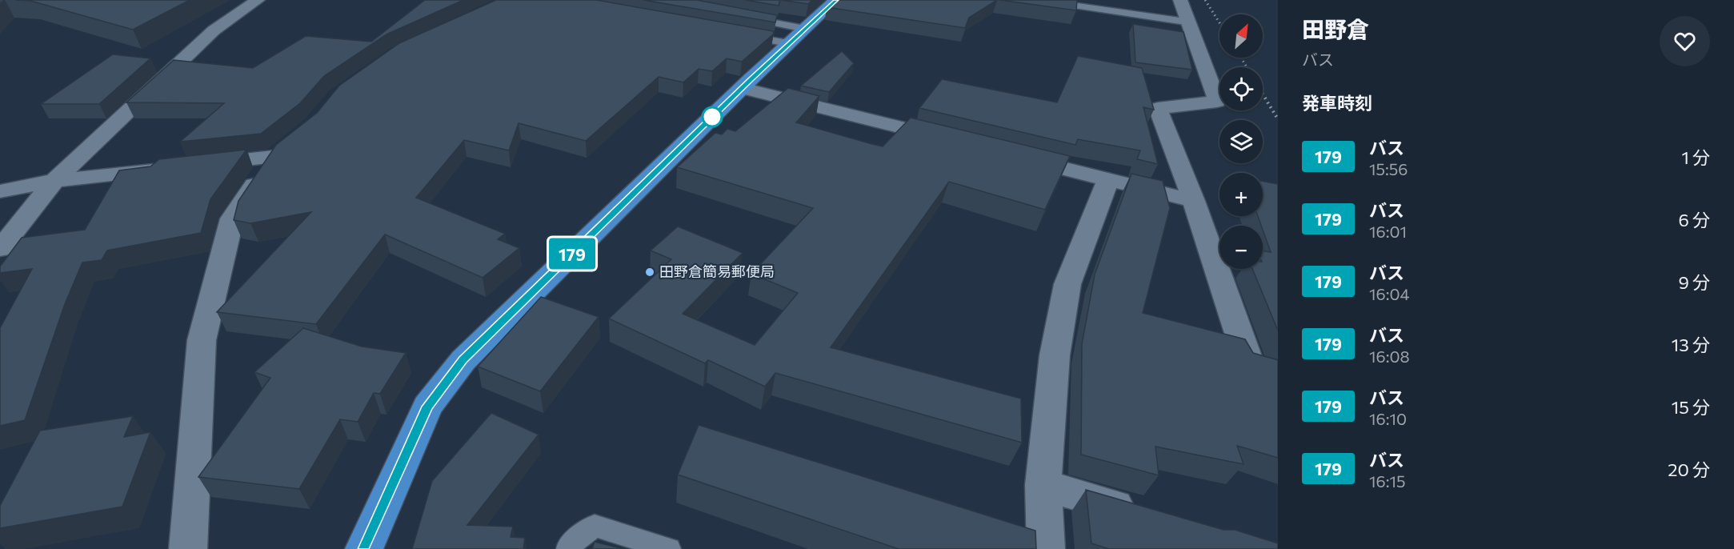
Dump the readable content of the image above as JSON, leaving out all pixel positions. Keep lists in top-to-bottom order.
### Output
{
  "places": ["田野倉簡易郵便局"],
  "lines": ["bus line 179"],
  "north": "top right",
  "page": {
    "on_map": "179",
    "heading": [
      ["田野倉", "バス"],
      "発車時刻"
    ],
    "map_buttons": ["+", "−"],
    "list": [
      {
        "mark": "179",
        "name": "バス",
        "note": "15:56",
        "value": "1 分"
      },
      {
        "mark": "179",
        "name": "バス",
        "note": "16:01",
        "value": "6 分"
      },
      {
        "mark": "179",
        "name": "バス",
        "note": "16:04",
        "value": "9 分"
      },
      {
        "mark": "179",
        "name": "バス",
        "note": "16:08",
        "value": "13 分"
      },
      {
        "mark": "179",
        "name": "バス",
        "note": "16:10",
        "value": "15 分"
      },
      {
        "mark": "179",
        "name": "バス",
        "note": "16:15",
        "value": "20 分"
      }
    ]
  }
}
